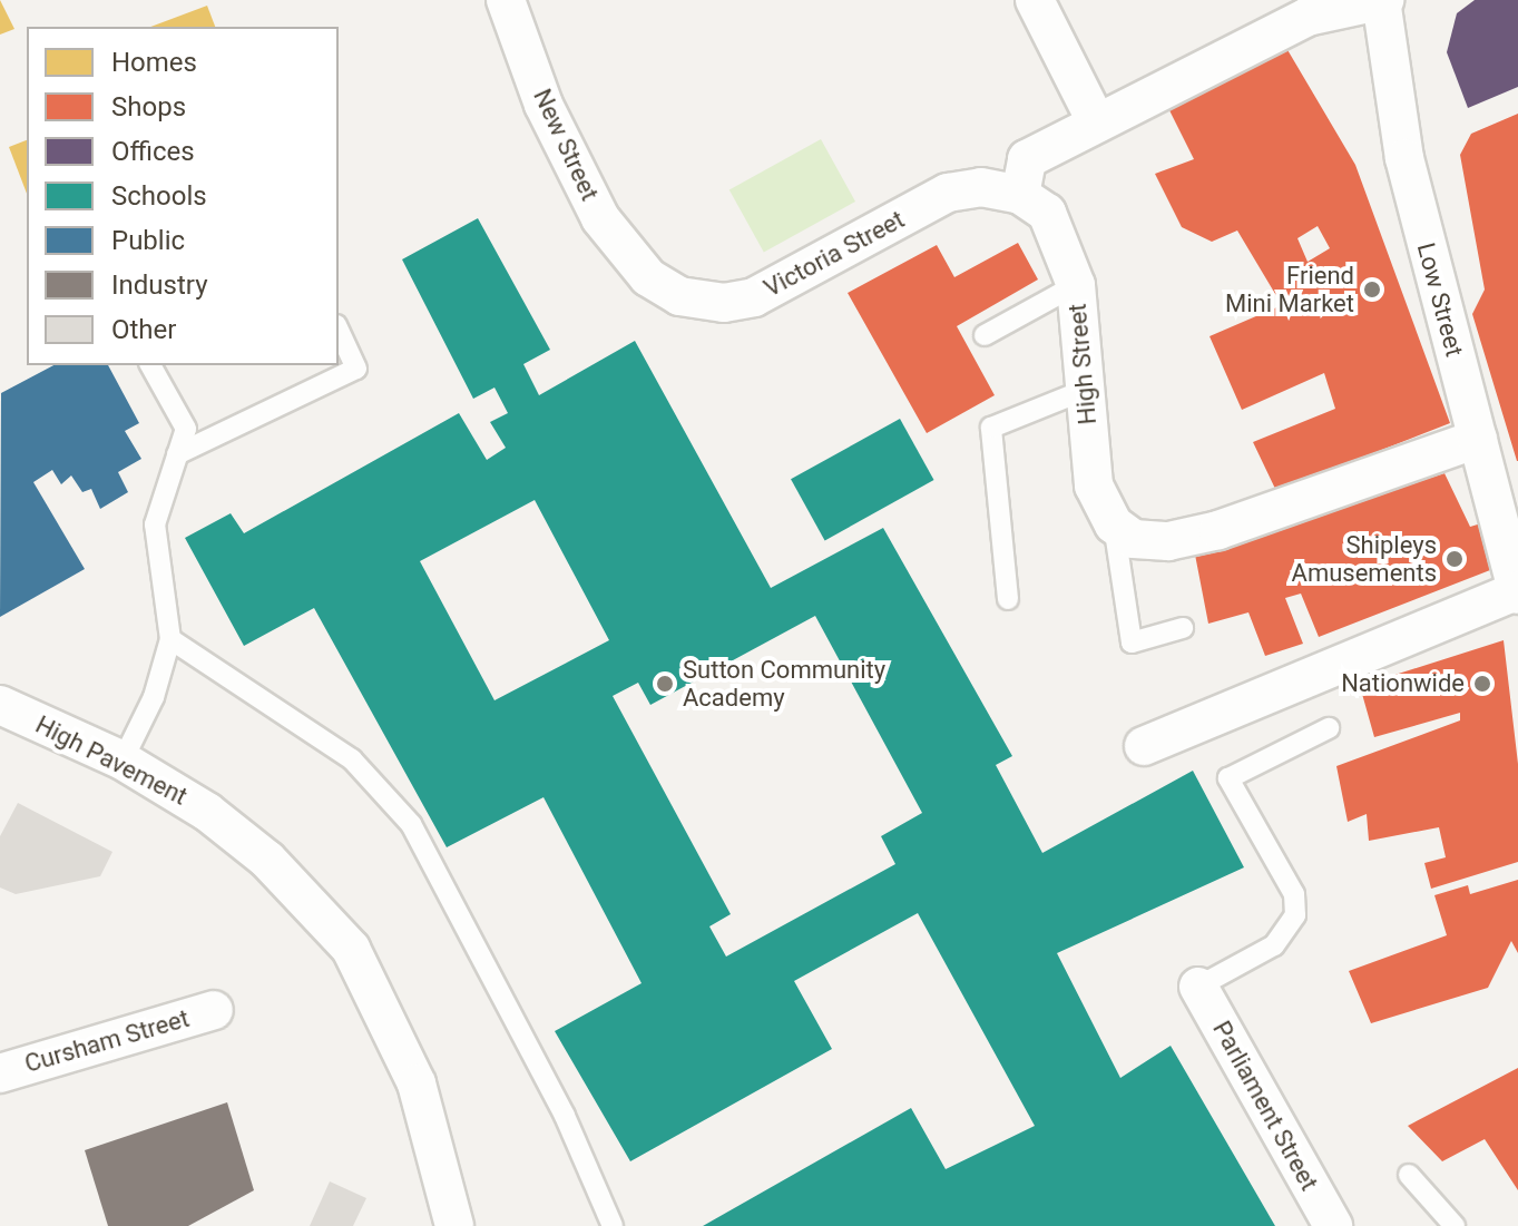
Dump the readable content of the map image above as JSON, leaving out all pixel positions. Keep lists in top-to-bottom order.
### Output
{
  "streets": {
    "street": [
      "New Street",
      "Victoria Street",
      "Low Street",
      "High Street",
      "High Pavement",
      "Cursham Street",
      "Parliament Street"
    ]
  },
  "crossings": [
    ["New Street", "Victoria Street"],
    ["Victoria Street", "High Street"]
  ],
  "places": [
    "Friend Mini Market",
    "Shipleys Amusements",
    "Sutton Community Academy",
    "Nationwide"
  ],
  "legend": [
    "Homes",
    "Shops",
    "Offices",
    "Schools",
    "Public",
    "Industry",
    "Other"
  ]
}
